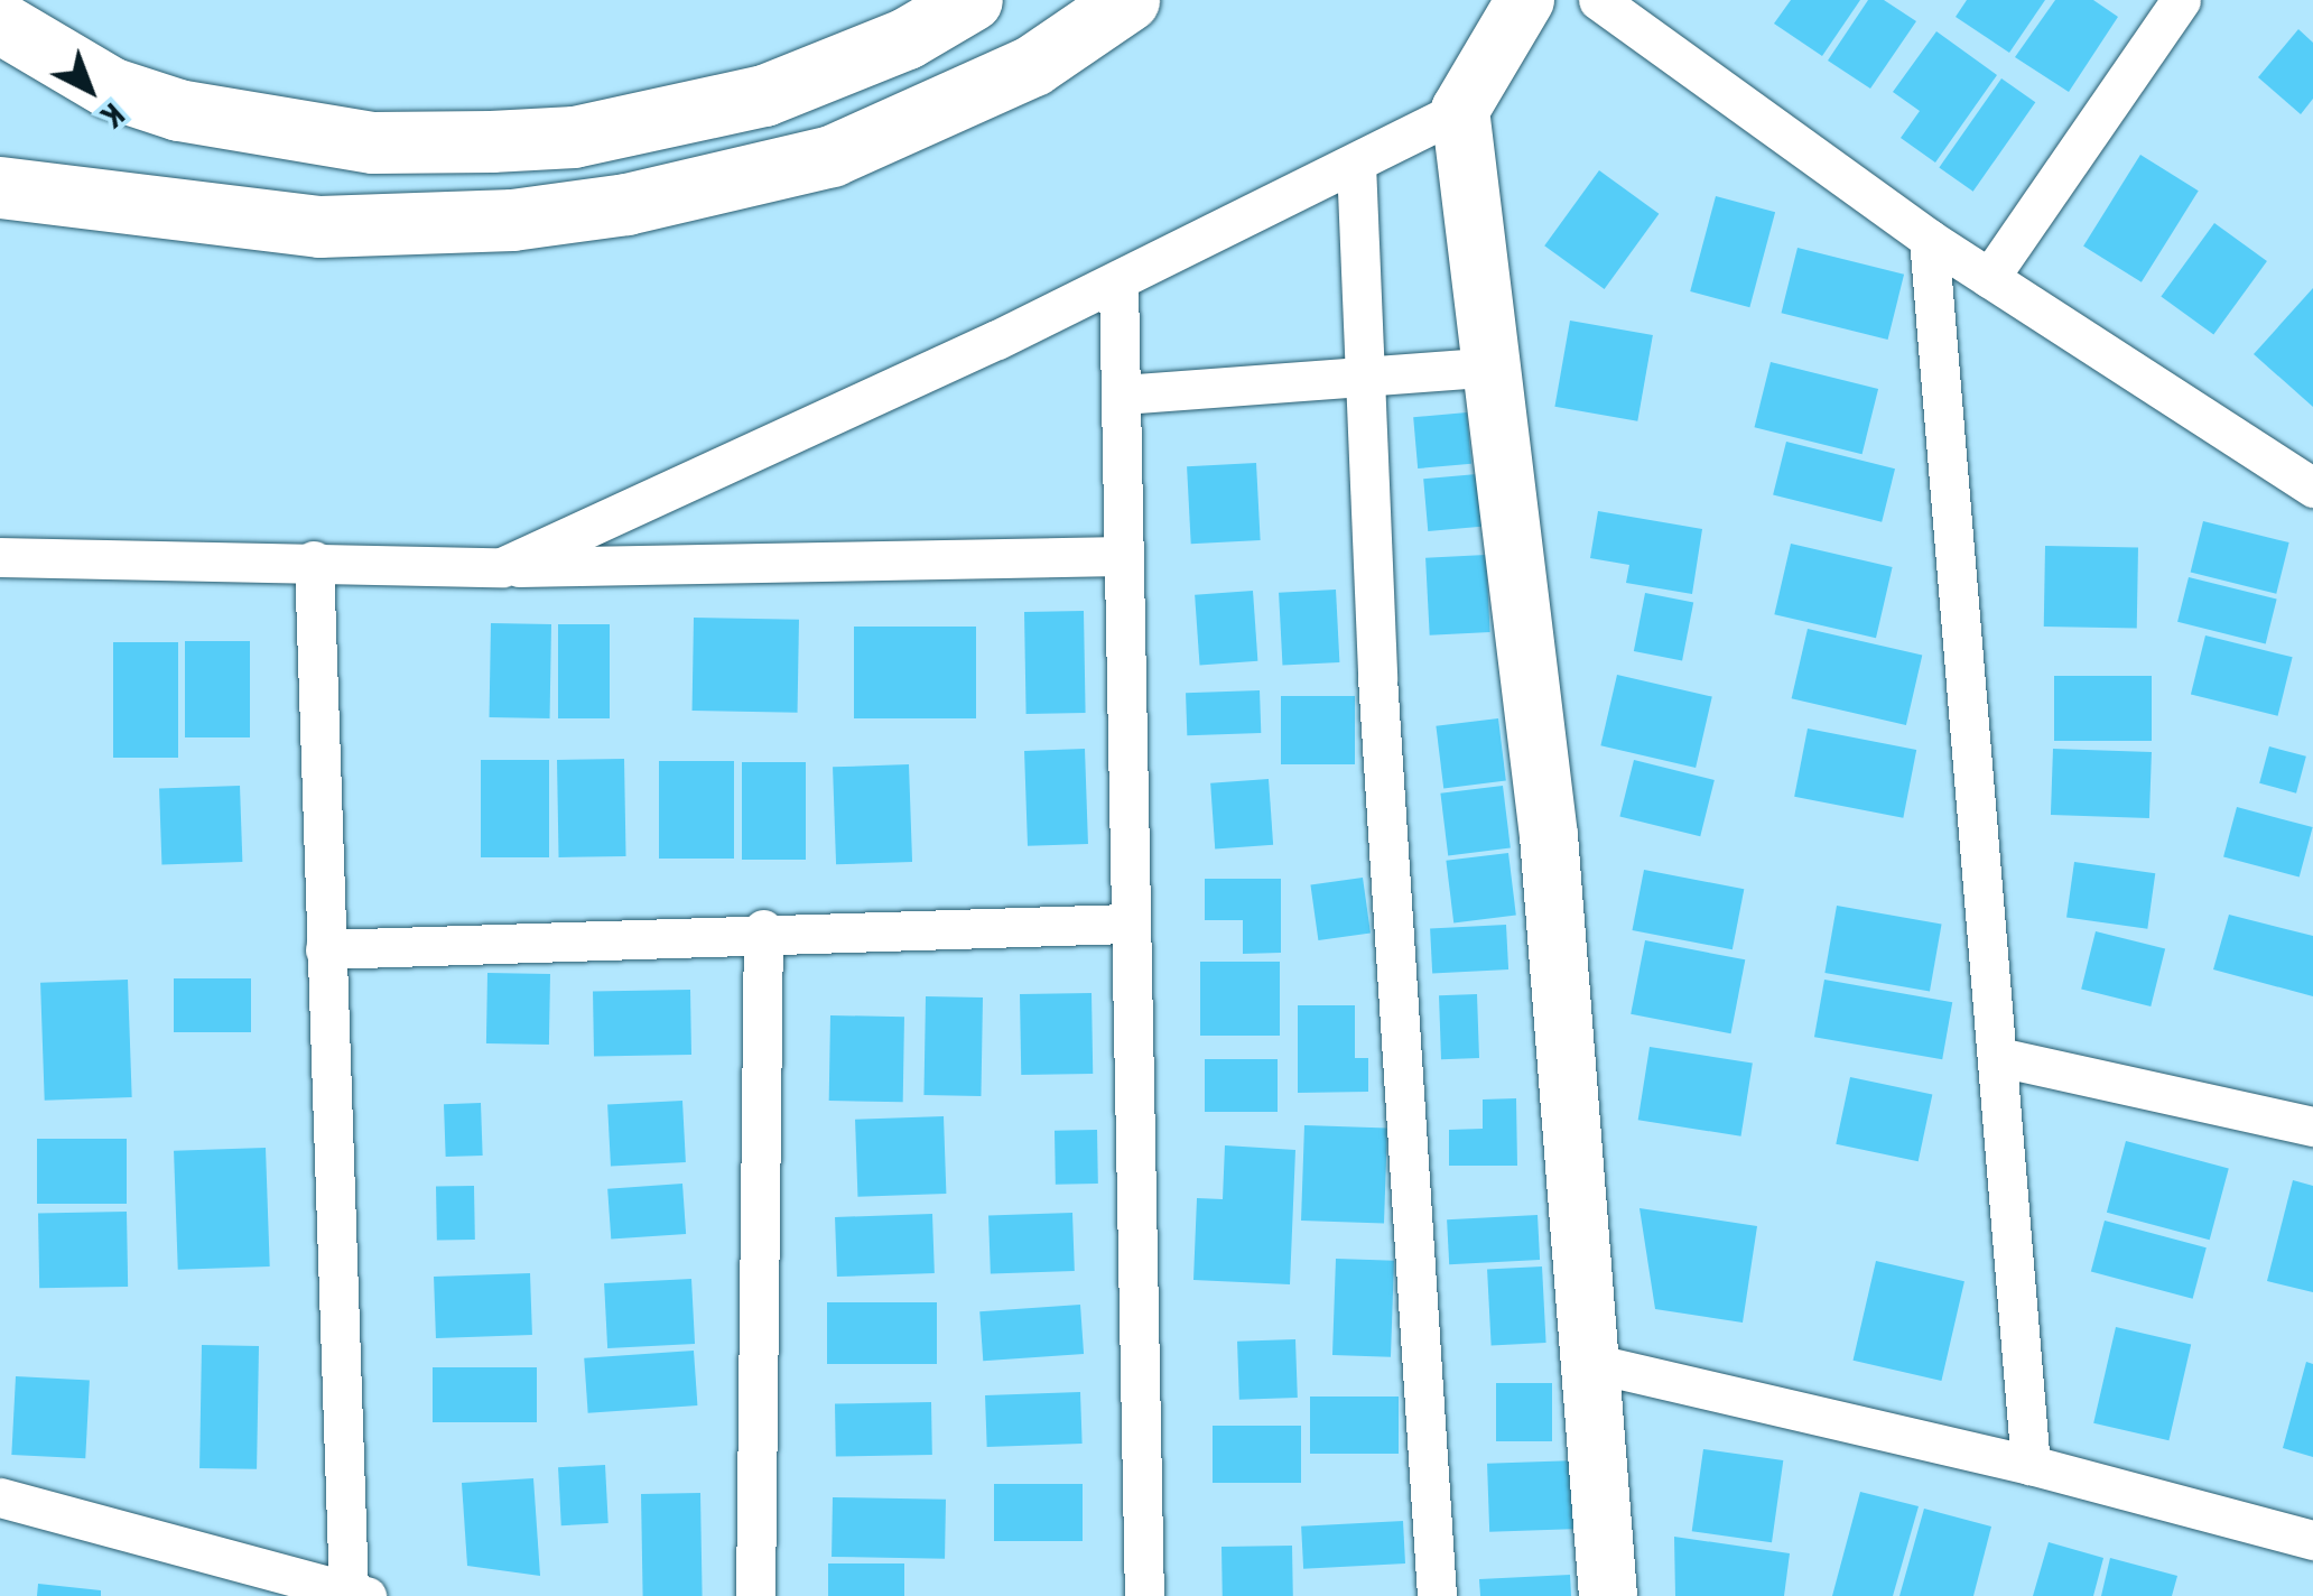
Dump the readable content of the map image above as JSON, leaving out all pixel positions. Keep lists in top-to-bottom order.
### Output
{
  "north": "bottom right"
}
